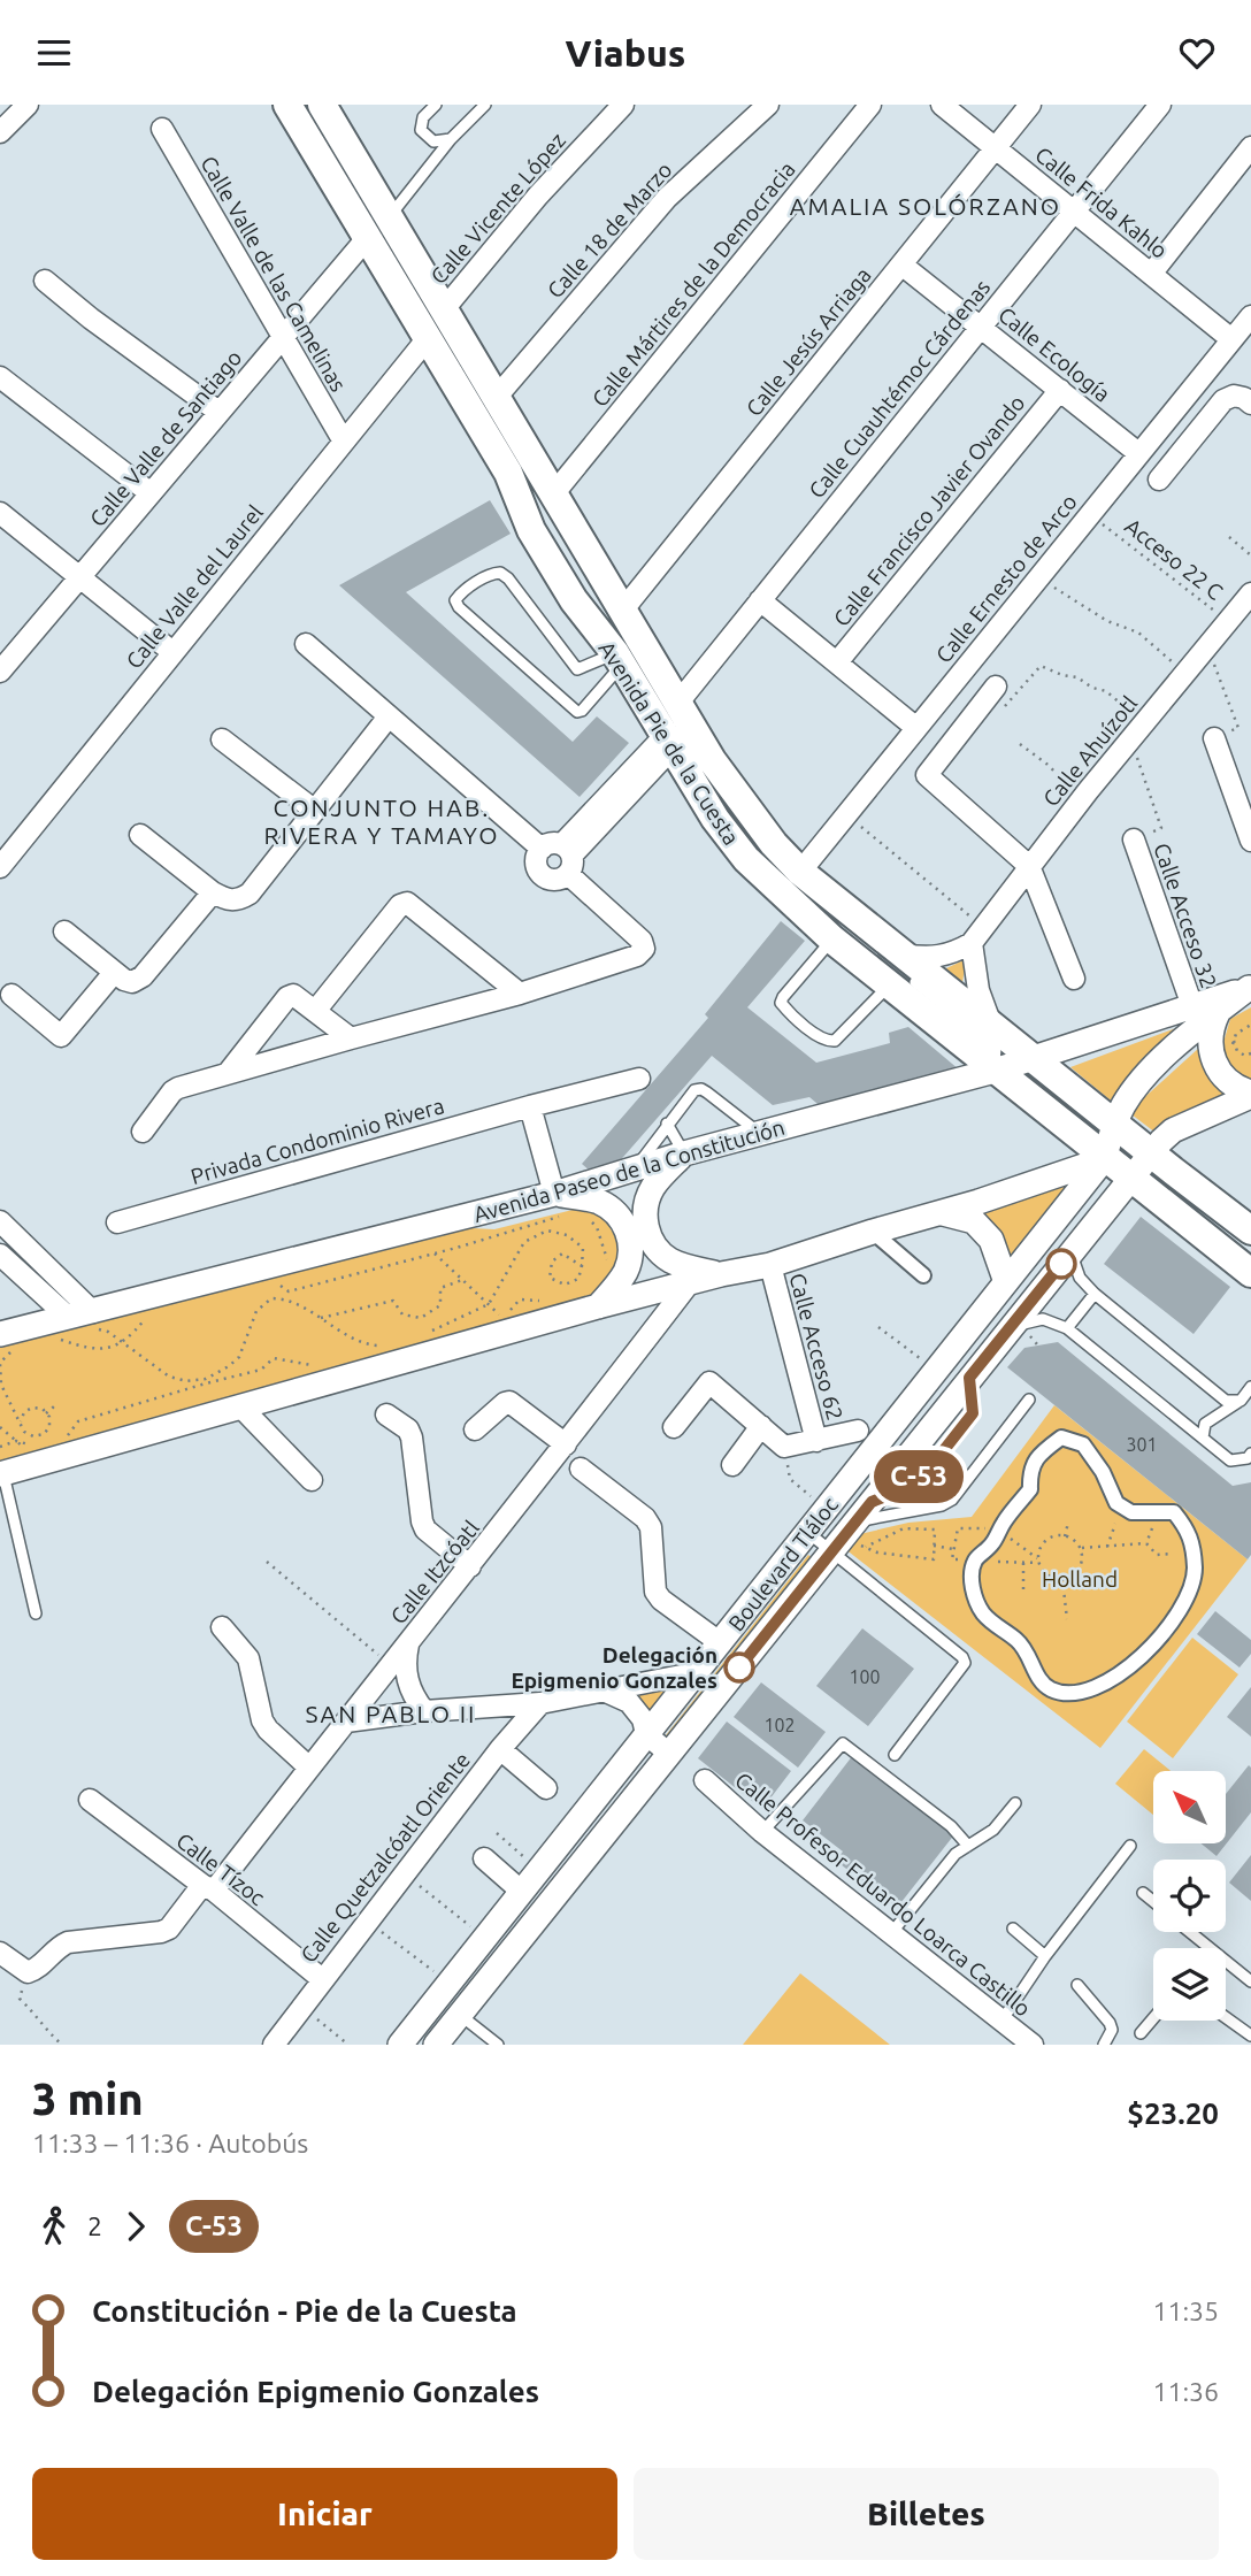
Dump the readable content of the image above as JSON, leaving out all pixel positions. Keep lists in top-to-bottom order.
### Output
{
  "streets": {
    "main road": ["Avenida Pie de la Cuesta"],
    "street": [
      "Calle Frida Kahlo",
      "Calle Vicente López",
      "Calle 18 de Marzo",
      "Calle Valle de las Camelinas",
      "Calle Mártires de la Democracia",
      "Calle Jesús Arriaga",
      "Calle Ecología",
      "Calle Cuauhtémoc Cárdenas",
      "Calle Valle de Santiago",
      "Calle Francisco Javier Ovando",
      "Calle Ernesto de Arco",
      "Calle Valle del Laurel",
      "Calle Ahuízotl",
      "Calle Acceso 32",
      "Privada Condominio Rivera",
      "Avenida Paseo de la Constitución",
      "Calle Acceso 62",
      "Boulevard Tláloc",
      "Calle Itzcóatl",
      "Calle Quetzalcóatl Oriente",
      "Calle Tízoc",
      "Calle Profesor Eduardo Loarca Castillo"
    ],
    "path": ["Acceso 22 C"]
  },
  "crossings": [
    ["Calle Frida Kahlo", "Calle Jesús Arriaga"],
    ["Calle Frida Kahlo", "Calle Cuauhtémoc Cárdenas"],
    ["Calle Frida Kahlo", "Calle Ernesto de Arco"],
    ["Calle Vicente López", "Avenida Pie de la Cuesta"],
    ["Calle 18 de Marzo", "Avenida Pie de la Cuesta"],
    ["Calle Valle de las Camelinas", "Calle Valle de Santiago"],
    ["Calle Valle de las Camelinas", "Calle Valle del Laurel"],
    ["Calle Mártires de la Democracia", "Avenida Pie de la Cuesta"],
    ["Calle Jesús Arriaga", "Calle Ecología"],
    ["Calle Jesús Arriaga", "Avenida Pie de la Cuesta"],
    ["Calle Ecología", "Calle Cuauhtémoc Cárdenas"],
    ["Calle Ecología", "Calle Francisco Javier Ovando"],
    ["Calle Ecología", "Calle Ernesto de Arco"],
    ["Calle Cuauhtémoc Cárdenas", "Avenida Pie de la Cuesta"],
    ["Calle Valle de Santiago", "Avenida Pie de la Cuesta"],
    ["Acceso 22 C", "Calle Ahuízotl"],
    ["Calle Ernesto de Arco", "Avenida Pie de la Cuesta"],
    ["Calle Valle del Laurel", "Avenida Pie de la Cuesta"],
    ["Avenida Pie de la Cuesta", "Avenida Paseo de la Constitución"],
    ["Avenida Pie de la Cuesta", "Boulevard Tláloc"],
    ["Calle Acceso 32", "Avenida Paseo de la Constitución"],
    ["Calle Itzcóatl", "Calle Tízoc"],
    ["Calle Quetzalcóatl Oriente", "Calle Tízoc"]
  ],
  "districts": ["AMALIA SOLÓRZANO", "CONJUNTO HAB. RIVERA Y TAMAYO", "SAN PABLO II"],
  "parks": ["Holland"],
  "places": ["Delegación Epigmenio Gonzales"],
  "lines": ["bus line C-53"],
  "house_numbers": ["301", "100", "102"],
  "north": "top left",
  "page": {
    "header": "Viabus",
    "on_map": "C-53",
    "heading": ["3 min", "11:33 – 11:36 · Autobús", "$23.20"],
    "legs": ["2", "C-53"],
    "list": [
      {
        "name": "Constitución - Pie de la Cuesta",
        "value": "11:35"
      },
      {
        "name": "Delegación Epigmenio Gonzales",
        "value": "11:36"
      }
    ],
    "buttons": ["Iniciar", "Billetes"]
  }
}
